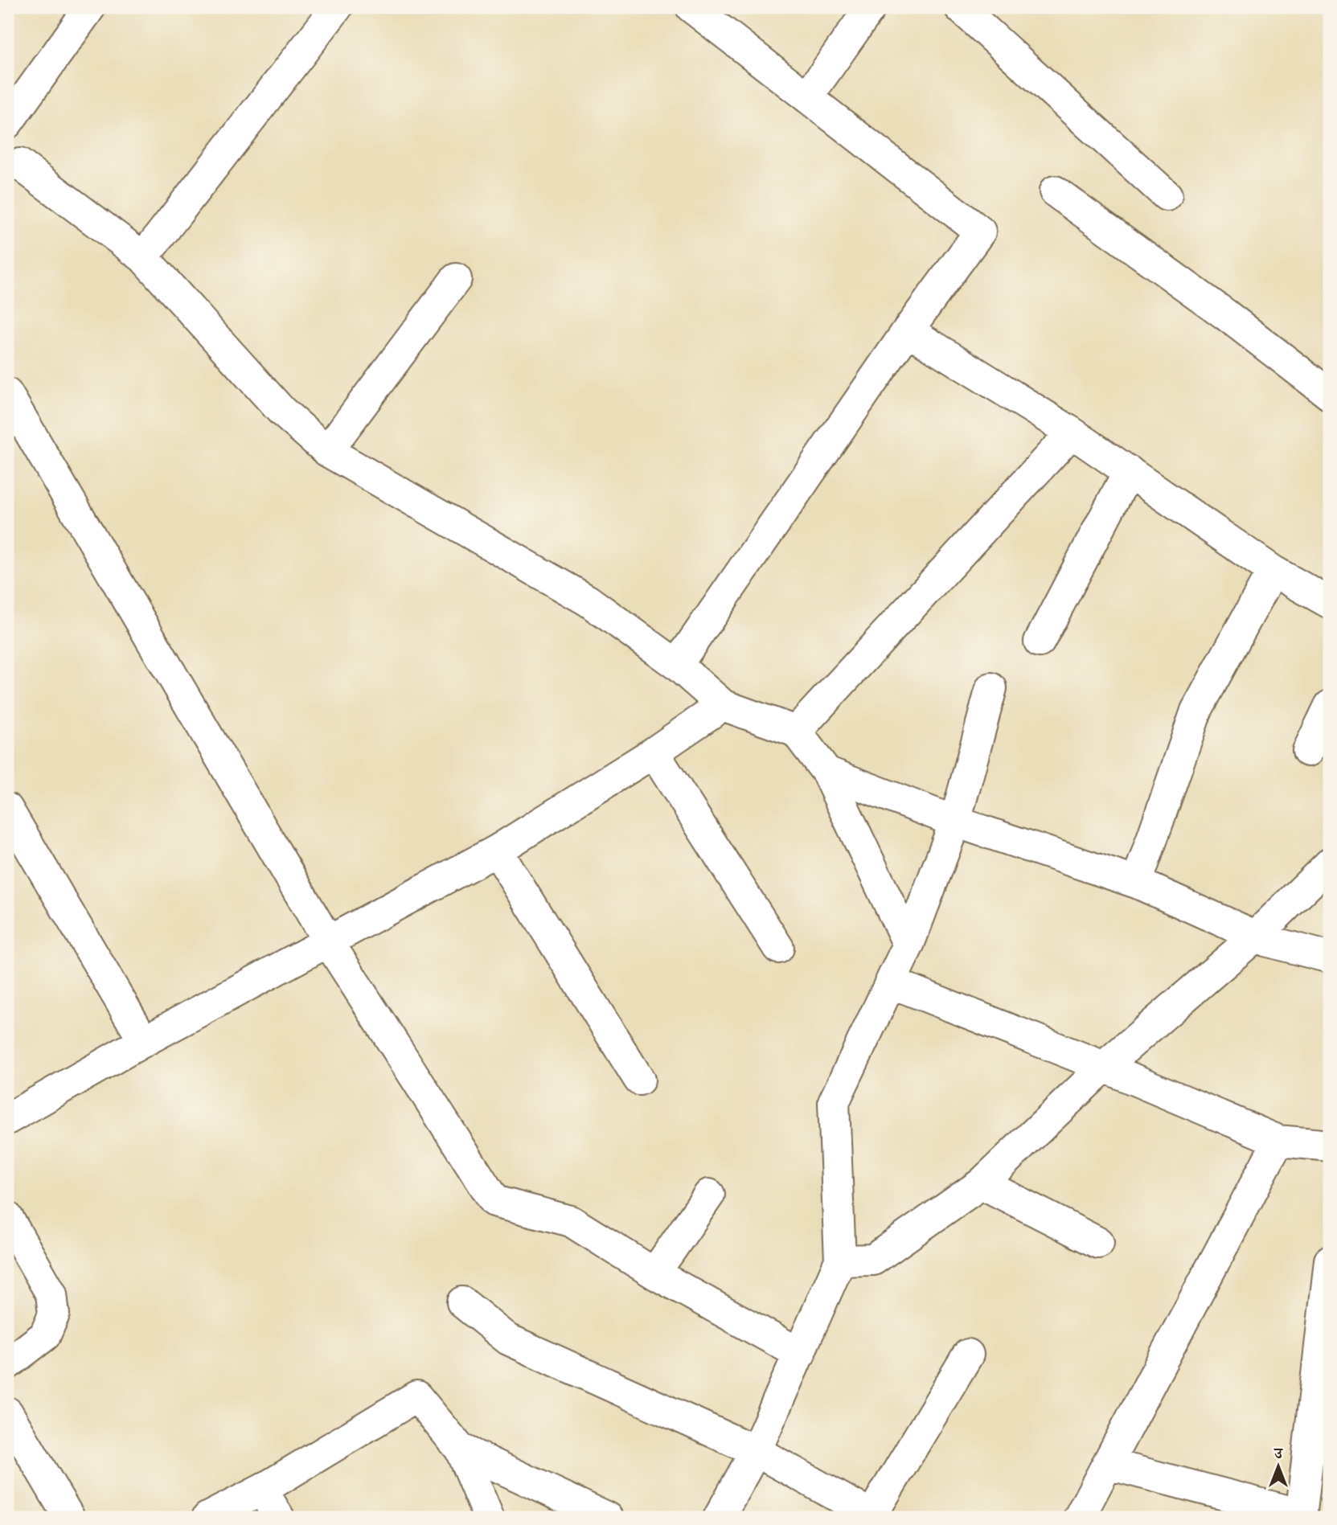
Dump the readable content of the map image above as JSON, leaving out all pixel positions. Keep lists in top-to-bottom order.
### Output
{
  "north": "top"
}
